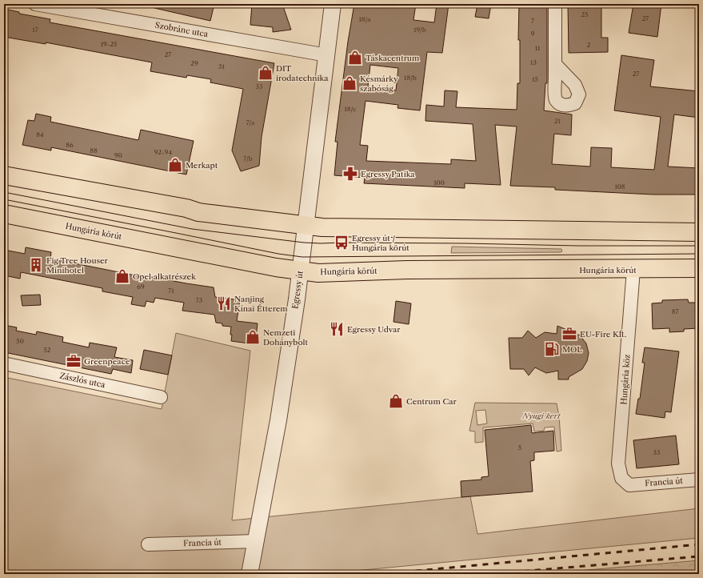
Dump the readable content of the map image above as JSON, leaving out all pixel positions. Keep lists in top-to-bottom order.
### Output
{
  "streets": {
    "main road": ["Hungária körút"],
    "street": [
      "Szobránc utca",
      "Egressy út",
      "Hungária köz",
      "Zászlós utca",
      "Francia út"
    ]
  },
  "crossings": [
    ["Szobránc utca", "Egressy út"],
    ["Hungária körút", "Egressy út"],
    ["Hungária körút", "Hungária köz"],
    ["Egressy út", "Francia út"],
    ["Hungária köz", "Francia út"]
  ],
  "parks": ["Nyugi kert"],
  "places": {
    "shop": [
      "Táskacentrum",
      "DIT irodatechnika",
      "Késmárky szabóság",
      "Merkapt",
      "Opel alkatrészek",
      "Nemzeti Dohánybolt",
      "Centrum Car"
    ],
    "pharmacy": ["Egressy Patika"],
    "bus stop": ["Egressy út / Hungária körút"],
    "building": ["Fig Tree Houser Minihotel"],
    "restaurant": ["Nanjing Kínai Étterem", "Egressy Udvar"],
    "office": ["EU-Fire Kft.", "Greenpeace"],
    "fuel station": ["MOL"]
  },
  "house_numbers": [
    "25",
    "27",
    "18/a",
    "7",
    "17",
    "19/b",
    "9",
    "19-25",
    "2",
    "11",
    "27",
    "13",
    "29",
    "31",
    "27",
    "18/b",
    "15",
    "33",
    "18/c",
    "21",
    "7/a",
    "84",
    "86",
    "88",
    "92-94",
    "90",
    "7/b",
    "100",
    "108",
    "69",
    "71",
    "73",
    "87",
    "50",
    "52",
    "5",
    "33"
  ]
}
